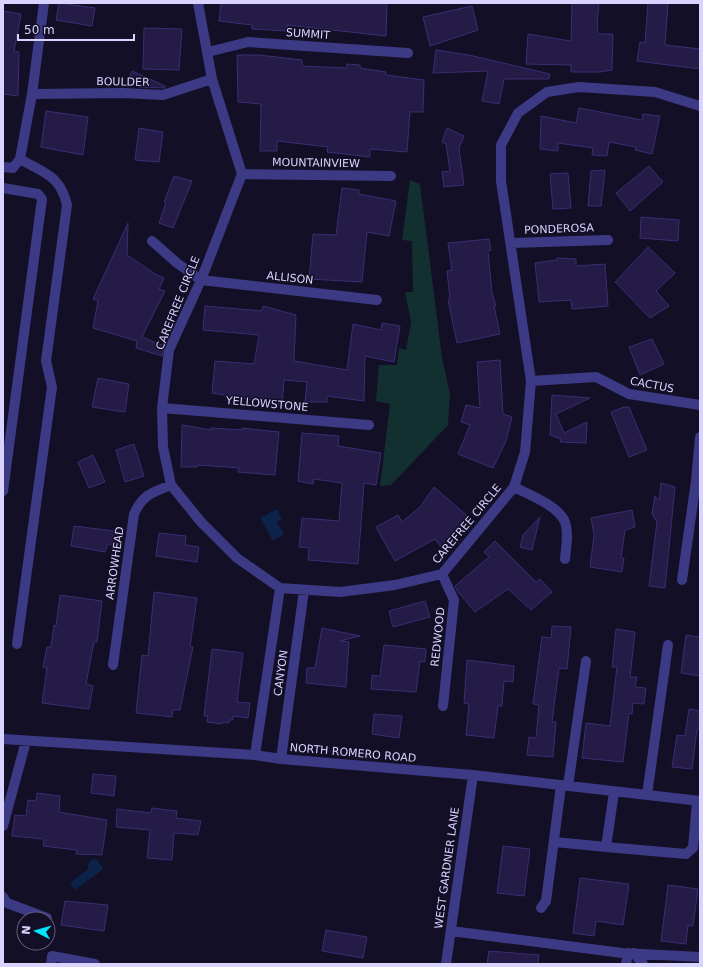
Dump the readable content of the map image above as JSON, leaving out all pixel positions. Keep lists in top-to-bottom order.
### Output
{
  "streets": {
    "street": [
      "SUMMIT",
      "BOULDER",
      "MOUNTAINVIEW",
      "PONDEROSA",
      "ALLISON",
      "CAREFREE CIRCLE",
      "CACTUS",
      "YELLOWSTONE",
      "ARROWHEAD",
      "REDWOOD",
      "CANYON",
      "NORTH ROMERO ROAD",
      "WEST GARDNER LANE"
    ]
  },
  "crossings": [
    ["MOUNTAINVIEW", "CAREFREE CIRCLE"],
    ["PONDEROSA", "CAREFREE CIRCLE"],
    ["ALLISON", "CAREFREE CIRCLE"],
    ["CAREFREE CIRCLE", "CACTUS"],
    ["CAREFREE CIRCLE", "YELLOWSTONE"],
    ["CAREFREE CIRCLE", "ARROWHEAD"],
    ["CAREFREE CIRCLE", "REDWOOD"],
    ["CAREFREE CIRCLE", "CANYON"],
    ["CANYON", "NORTH ROMERO ROAD"],
    ["NORTH ROMERO ROAD", "WEST GARDNER LANE"]
  ],
  "scale_bar": "50 m",
  "north": "left"
}
